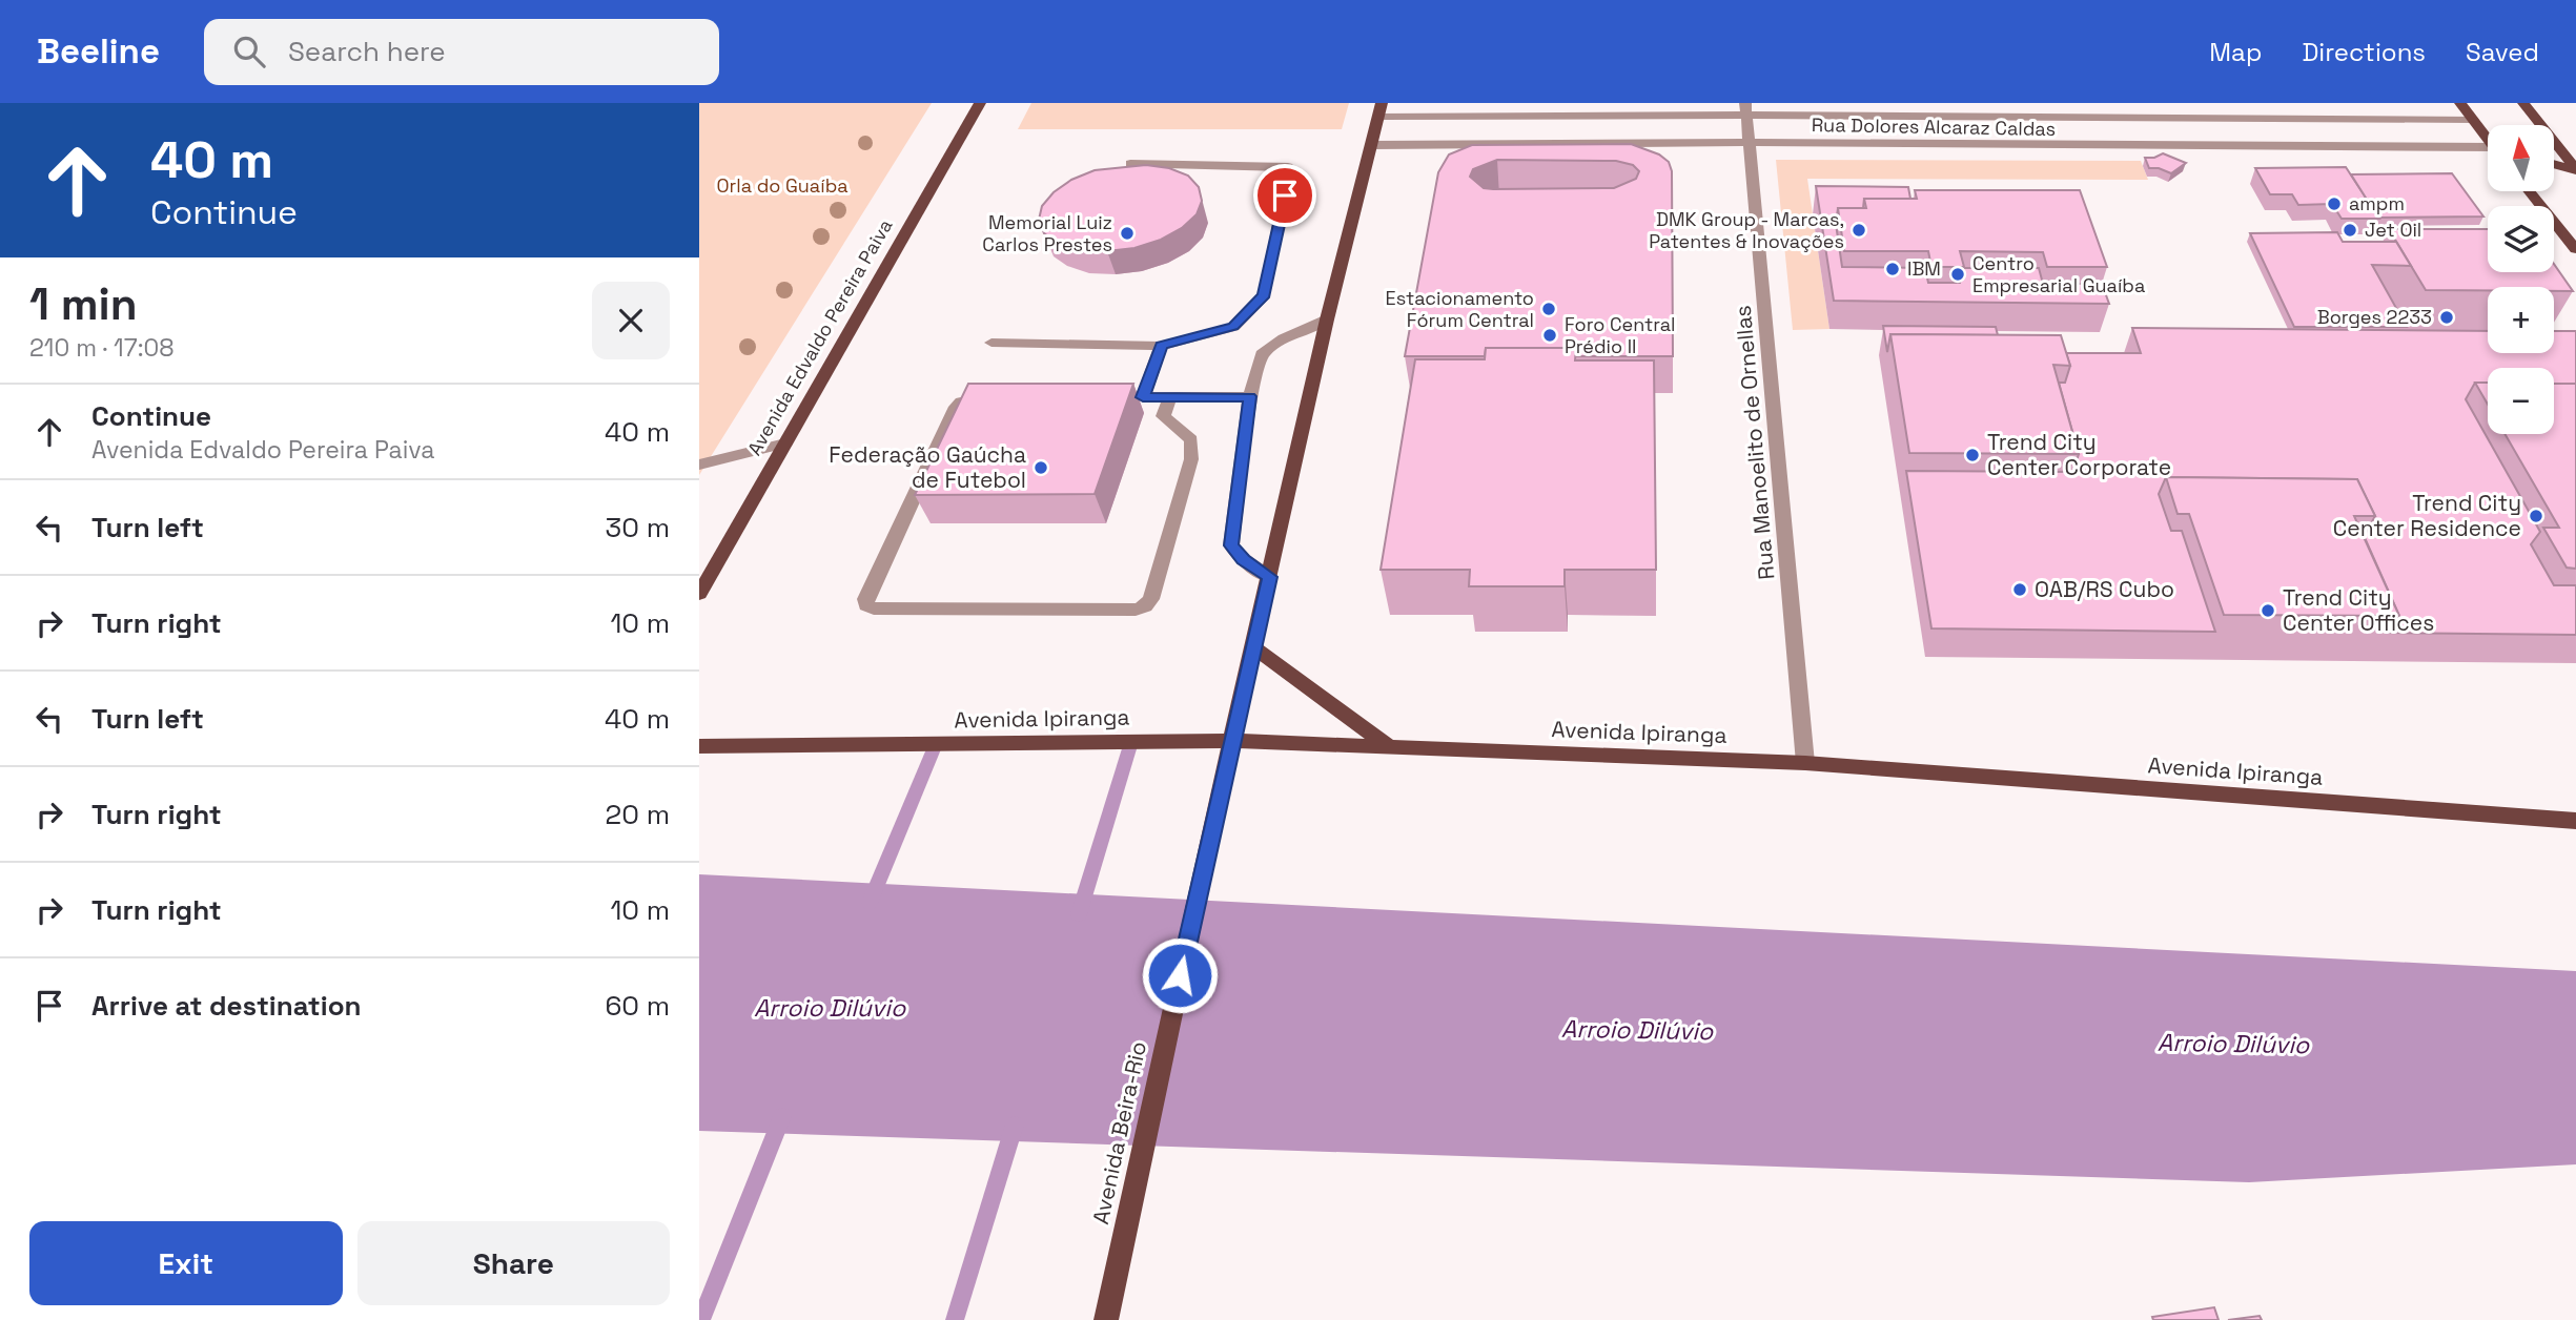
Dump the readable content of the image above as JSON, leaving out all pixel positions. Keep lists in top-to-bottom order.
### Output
{
  "streets": {
    "main road": ["Avenida Edvaldo Pereira Paiva", "Avenida Ipiranga", "Avenida Beira-Rio"],
    "street": ["Rua Dolores Alcaraz Caldas", "Rua Manoelito de Ornellas"]
  },
  "crossings": [
    ["Rua Dolores Alcaraz Caldas", "Rua Manoelito de Ornellas"],
    ["Rua Manoelito de Ornellas", "Avenida Ipiranga"],
    ["Avenida Ipiranga", "Avenida Beira-Rio"]
  ],
  "water": ["Arroio Dilúvio"],
  "parks": ["Orla do Guaíba"],
  "places": [
    "ampm",
    "DMK Group - Marcas, Patentes & Inovações",
    "Jet Oil",
    "Memorial Luiz Carlos Prestes",
    "IBM",
    "Centro Empresarial Guaíba",
    "Estacionamento Fórum Central",
    "Borges 2233",
    "Foro Central Prédio II",
    "Trend City Center Corporate",
    "Federação Gaúcha de Futebol",
    "Trend City Center Residence",
    "OAB/RS Cubo",
    "Trend City Center Offices"
  ],
  "north": "top",
  "page": {
    "header": "Beeline",
    "search": "Search here",
    "nav": ["Map", "Directions", "Saved"],
    "turn": ["40 m", "Continue"],
    "map_buttons": ["+", "−"],
    "heading": ["1 min", "210 m · 17:08"],
    "list": [
      {
        "name": "Continue",
        "note": "Avenida Edvaldo Pereira Paiva",
        "value": "40 m"
      },
      {
        "name": "Turn left",
        "value": "30 m"
      },
      {
        "name": "Turn right",
        "value": "10 m"
      },
      {
        "name": "Turn left",
        "value": "40 m"
      },
      {
        "name": "Turn right",
        "value": "20 m"
      },
      {
        "name": "Turn right",
        "value": "10 m"
      },
      {
        "name": "Arrive at destination",
        "value": "60 m"
      }
    ],
    "buttons": ["Exit", "Share"]
  }
}
